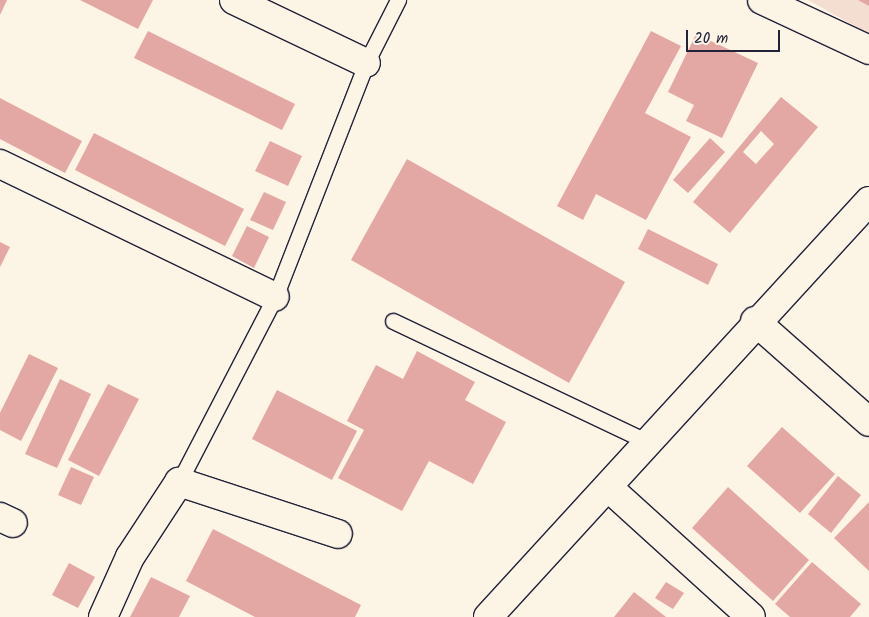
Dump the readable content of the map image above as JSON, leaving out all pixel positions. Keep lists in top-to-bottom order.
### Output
{
  "scale_bar": "20 m"
}
